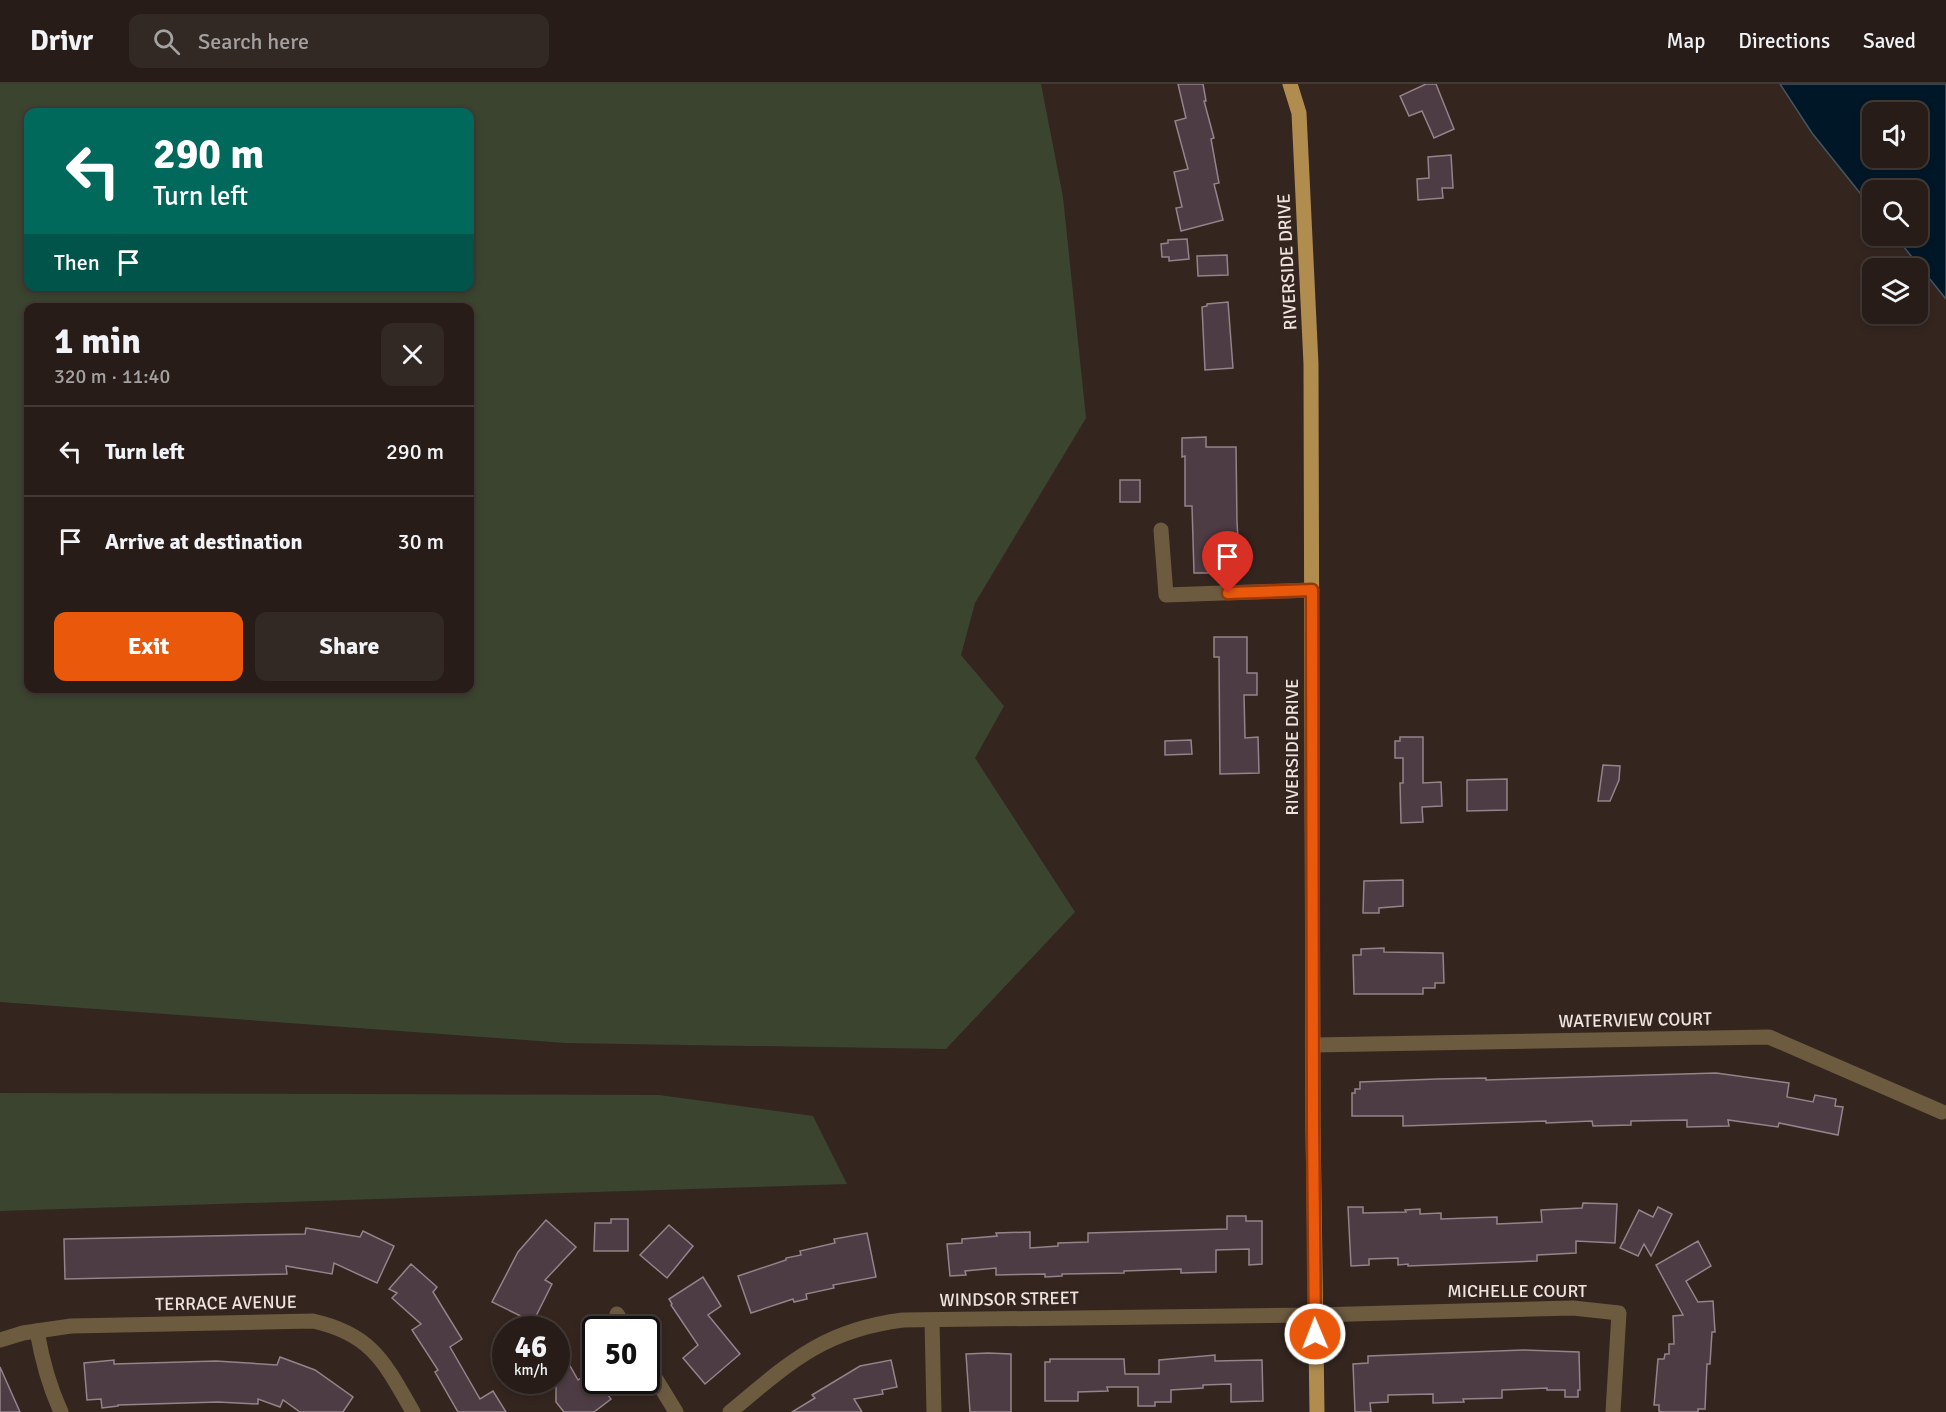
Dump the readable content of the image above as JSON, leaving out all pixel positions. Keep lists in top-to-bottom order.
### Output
{
  "streets": {
    "main road": ["RIVERSIDE DRIVE"],
    "street": [
      "WATERVIEW COURT",
      "MICHELLE COURT",
      "WINDSOR STREET",
      "TERRACE AVENUE"
    ]
  },
  "crossings": [
    ["RIVERSIDE DRIVE", "WATERVIEW COURT"],
    ["RIVERSIDE DRIVE", "MICHELLE COURT"],
    ["RIVERSIDE DRIVE", "WINDSOR STREET"],
    ["MICHELLE COURT", "WINDSOR STREET"]
  ],
  "page": {
    "header": "Drivr",
    "search": "Search here",
    "nav": ["Map", "Directions", "Saved"],
    "turn": ["290 m", "Turn left"],
    "then": "Then",
    "heading": ["1 min", "320 m · 11:40"],
    "list": [
      {
        "name": "Turn left",
        "value": "290 m"
      },
      {
        "name": "Arrive at destination",
        "value": "30 m"
      }
    ],
    "buttons": ["Exit", "Share"],
    "speed": "46 km/h",
    "limit": "50"
  }
}
